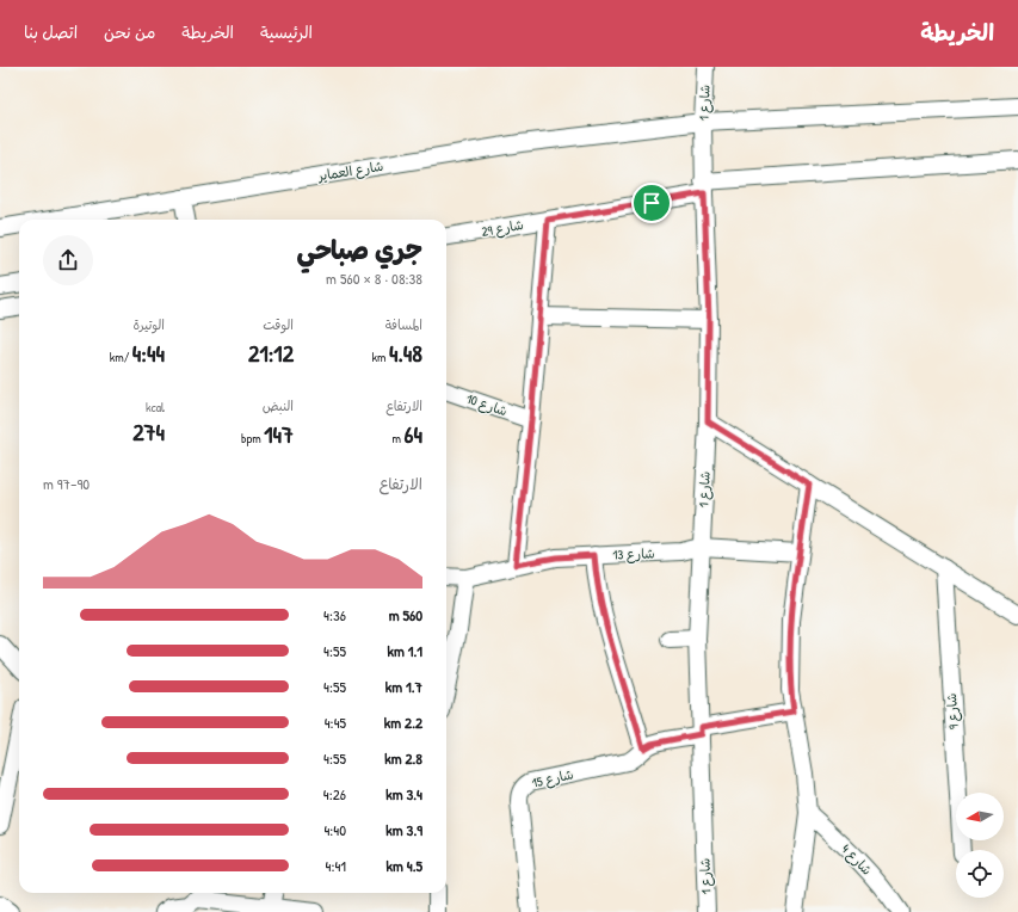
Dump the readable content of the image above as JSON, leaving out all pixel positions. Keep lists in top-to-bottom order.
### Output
{
  "streets": {
    "street": [
      "شارع 1",
      "شارع العماير",
      "شارع 29",
      "شارع 10",
      "شارع 13",
      "شارع 9",
      "شارع 15",
      "شارع 4"
    ]
  },
  "crossings": [
    ["شارع 1", "شارع العماير"],
    ["شارع 1", "شارع 29"],
    ["شارع 1", "شارع 13"],
    ["شارع 1", "شارع 15"]
  ],
  "north": "left",
  "page": {
    "header": "الخريطة",
    "nav": [
      "الرئيسية",
      "الخريطة",
      "من نحن",
      "اتصل بنا"
    ],
    "heading": ["جري صباحي", "08:38 · 8 × 560 m"],
    "stats": [
      ["المسافة", "4.48 km"],
      ["الوقت", "21:12"],
      ["الوتيرة", "4:44 /km"],
      ["الارتفاع", "64 m"],
      ["النبض", "147 bpm"],
      ["kcal", "274"]
    ],
    "chart": ["الارتفاع", "90–97 m"],
    "list": [
      {
        "name": "560 m",
        "note": "4:36"
      },
      {
        "name": "1.1 km",
        "note": "4:55"
      },
      {
        "name": "1.7 km",
        "note": "4:55"
      },
      {
        "name": "2.2 km",
        "note": "4:45"
      },
      {
        "name": "2.8 km",
        "note": "4:55"
      },
      {
        "name": "3.4 km",
        "note": "4:26"
      },
      {
        "name": "3.9 km",
        "note": "4:40"
      },
      {
        "name": "4.5 km",
        "note": "4:41"
      }
    ]
  }
}
